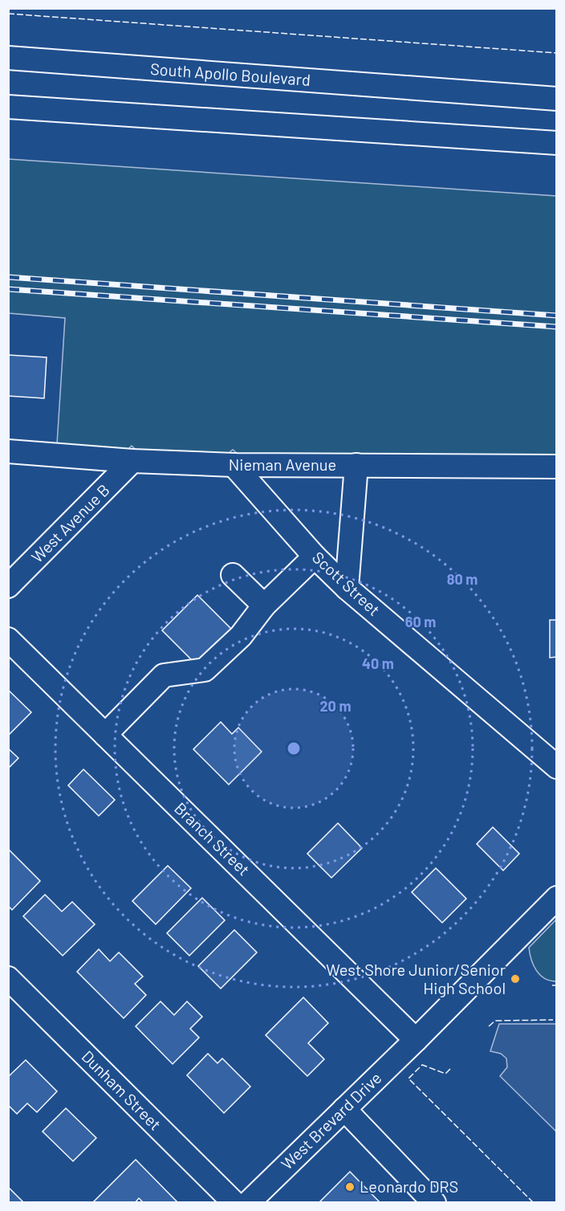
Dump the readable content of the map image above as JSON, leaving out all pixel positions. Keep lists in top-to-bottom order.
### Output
{
  "streets": {
    "street": [
      "South Apollo Boulevard",
      "Nieman Avenue",
      "West Avenue B",
      "Scott Street",
      "Branch Street",
      "Dunham Street",
      "West Brevard Drive"
    ]
  },
  "crossings": [
    ["Nieman Avenue", "West Avenue B"],
    ["Nieman Avenue", "Scott Street"],
    ["Branch Street", "West Brevard Drive"]
  ],
  "places": ["West Shore Junior/Senior High School", "Leonardo DRS"],
  "rings": [
    "80 m",
    "60 m",
    "40 m",
    "20 m"
  ]
}
